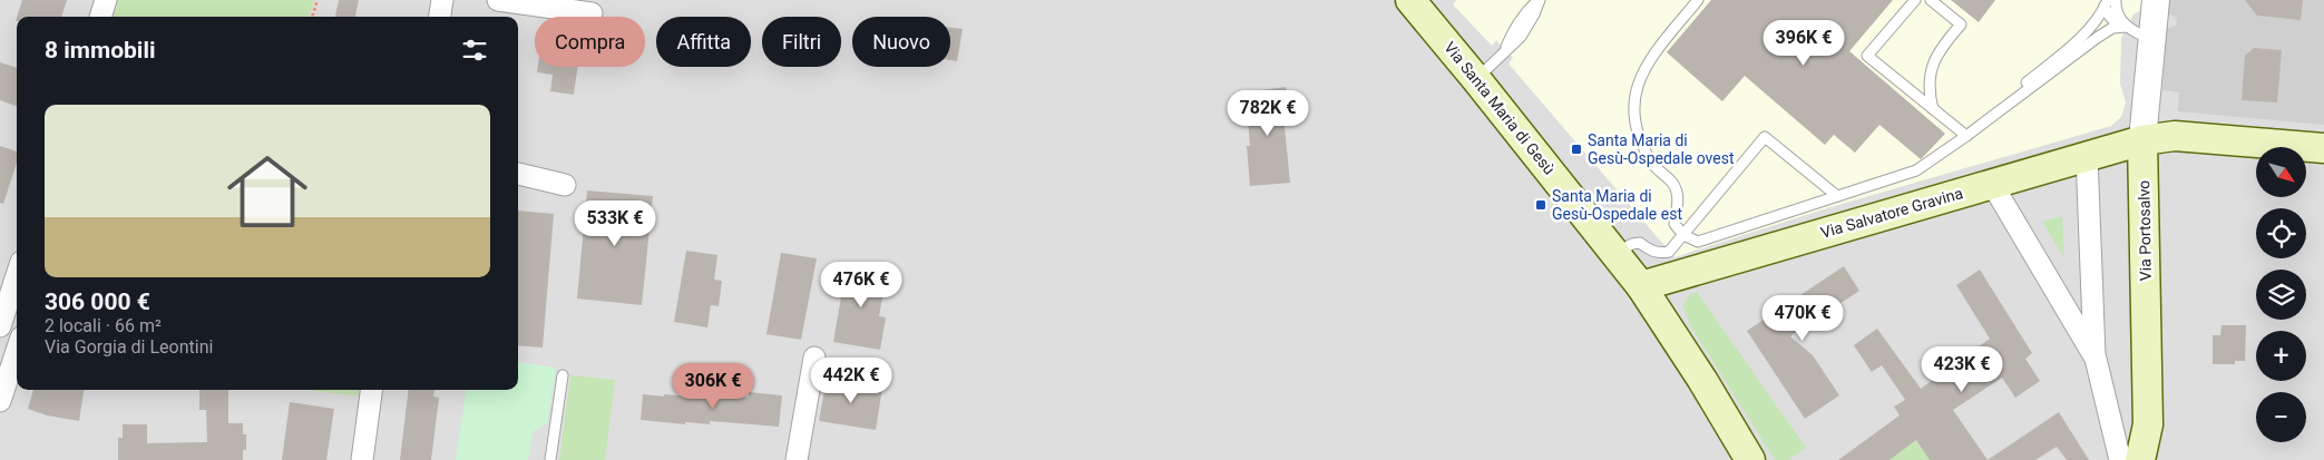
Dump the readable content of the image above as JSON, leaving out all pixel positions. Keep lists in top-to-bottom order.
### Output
{
  "streets": {
    "main road": ["Via Santa Maria di Gesù", "Via Salvatore Gravina", "Via Portosalvo"]
  },
  "crossings": [
    ["Via Santa Maria di Gesù", "Via Salvatore Gravina"],
    ["Via Salvatore Gravina", "Via Portosalvo"]
  ],
  "places": {
    "transit": ["Santa Maria di Gesù-Ospedale ovest", "Santa Maria di Gesù-Ospedale est"]
  },
  "north": "bottom right",
  "page": {
    "chip": [
      "Compra",
      "Affitta",
      "Filtri",
      "Nuovo"
    ],
    "heading": "8 immobili",
    "price": [
      "396K €",
      "782K €",
      "533K €",
      "476K €",
      "470K €",
      "423K €",
      "442K €",
      "306K €"
    ],
    "list": [
      {
        "name": "306 000 €",
        "note": "2 locali · 66 m² · Via Gorgia di Leontini"
      }
    ],
    "map_buttons": ["+", "−"]
  }
}
